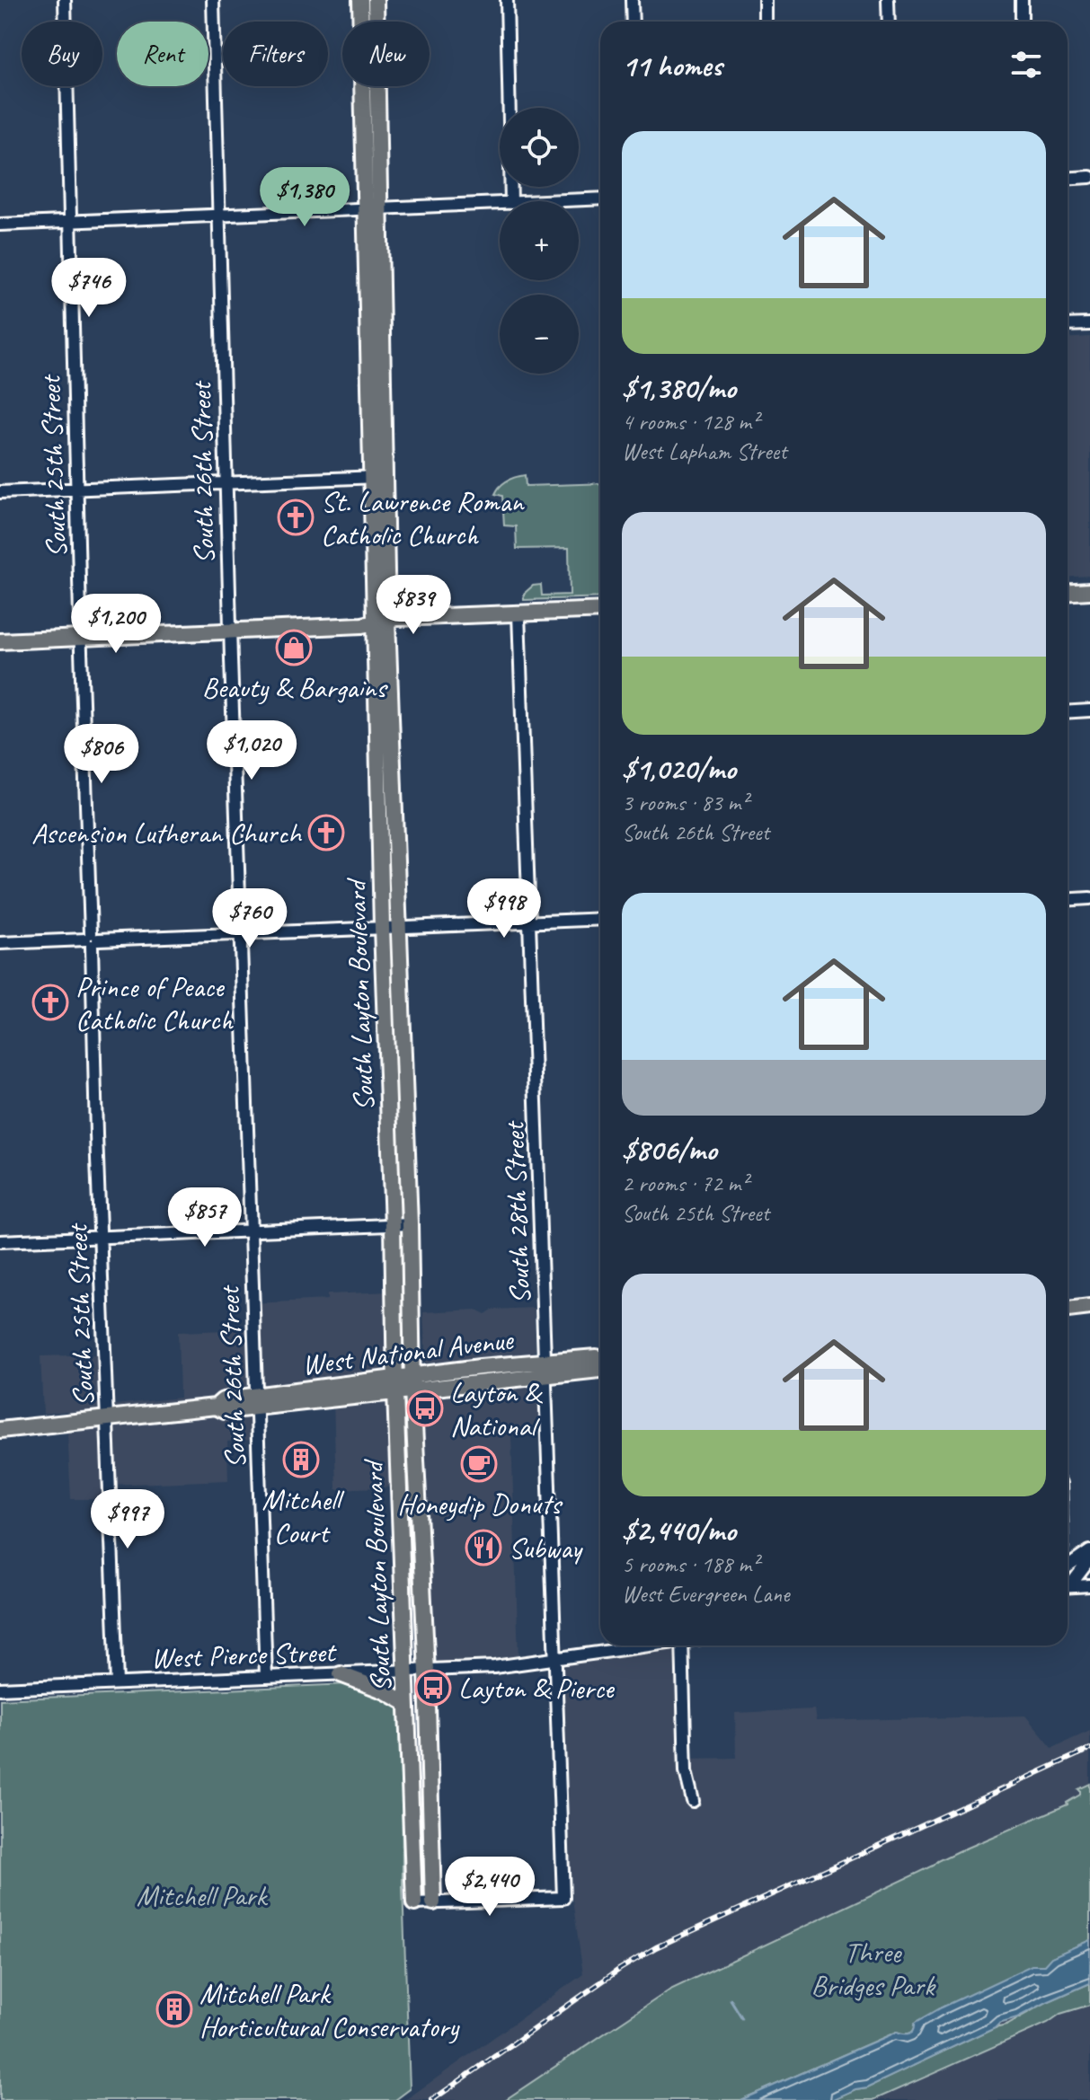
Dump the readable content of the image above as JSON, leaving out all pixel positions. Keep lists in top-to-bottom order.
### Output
{
  "streets": {
    "main road": ["South Layton Boulevard", "West National Avenue"],
    "street": [
      "South 25th Street",
      "South 26th Street",
      "South 28th Street",
      "West Pierce Street"
    ]
  },
  "crossings": [
    ["South 25th Street", "West National Avenue"],
    ["South 25th Street", "West Pierce Street"],
    ["South 26th Street", "West National Avenue"],
    ["South 26th Street", "West Pierce Street"],
    ["South Layton Boulevard", "South 28th Street"],
    ["South Layton Boulevard", "West National Avenue"],
    ["South Layton Boulevard", "West Pierce Street"],
    ["South 28th Street", "West National Avenue"],
    ["South 28th Street", "West Pierce Street"]
  ],
  "parks": ["Mitchell Park", "Three Bridges Park"],
  "places": {
    "church": ["St. Lawrence Roman Catholic Church", "Ascension Lutheran Church", "Prince of Peace Catholic Church"],
    "shop": ["Beauty & Bargains"],
    "bus stop": ["Layton & National", "Layton & Pierce"],
    "building": ["Mitchell Court", "Mitchell Park Horticultural Conservatory"],
    "cafe": ["Honeydip Donuts"],
    "restaurant": ["Subway"]
  },
  "page": {
    "chip": [
      "Buy",
      "Rent",
      "Filters",
      "New"
    ],
    "heading": "11 homes",
    "map_buttons": ["+", "−"],
    "list": [
      {
        "name": "$1,380/mo",
        "note": "4 rooms · 128 m² · West Lapham Street"
      },
      {
        "name": "$1,020/mo",
        "note": "3 rooms · 83 m² · South 26th Street"
      },
      {
        "name": "$806/mo",
        "note": "2 rooms · 72 m² · South 25th Street"
      },
      {
        "name": "$2,440/mo",
        "note": "5 rooms · 188 m² · West Evergreen Lane"
      }
    ],
    "price": [
      "$1,380",
      "$746",
      "$839",
      "$1,200",
      "$1,020",
      "$806",
      "$998",
      "$760",
      "$857",
      "$997",
      "$2,440"
    ]
  }
}
